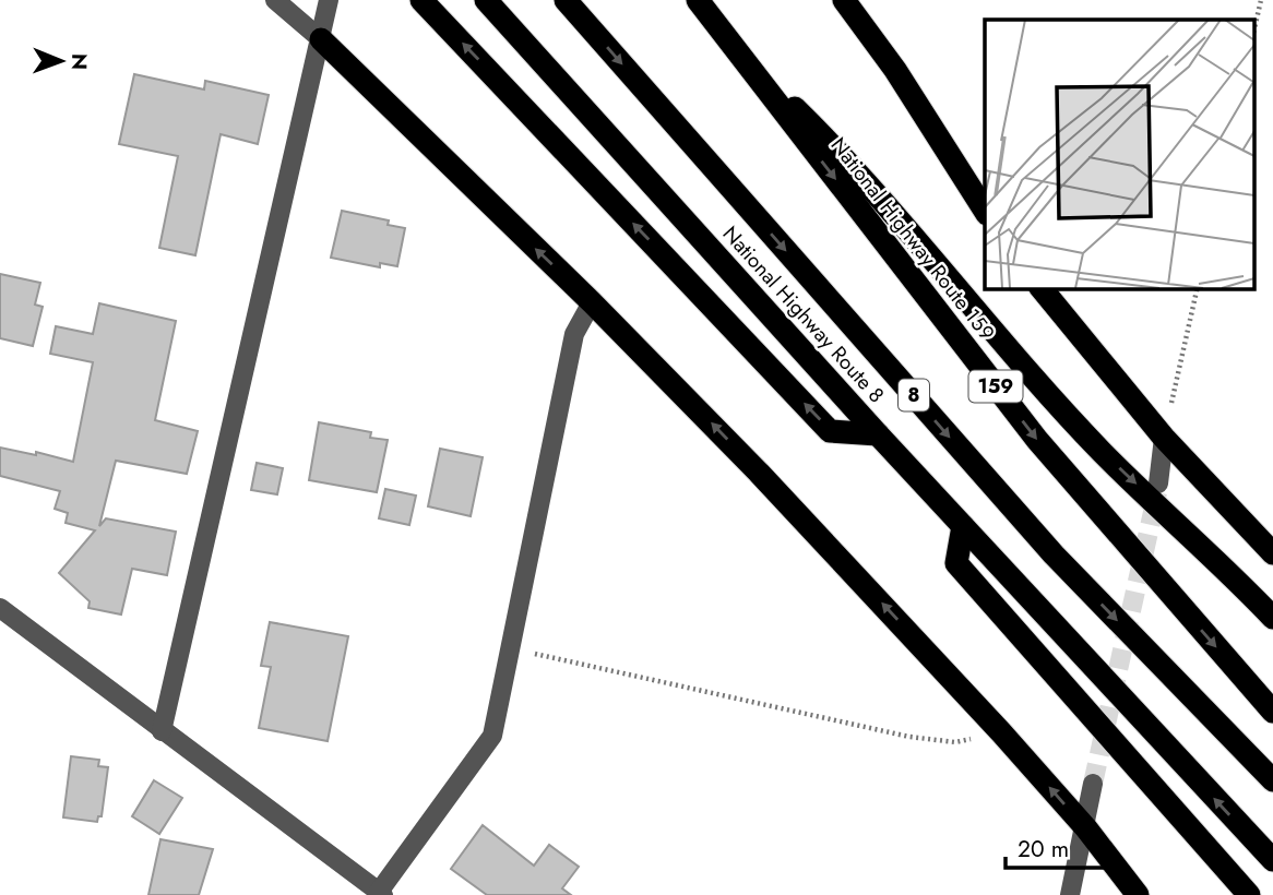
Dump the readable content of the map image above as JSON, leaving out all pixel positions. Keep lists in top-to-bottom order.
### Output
{
  "streets": {
    "highway": [
      "National Highway Route 159",
      "National Highway Route 8",
      "159",
      "8"
    ]
  },
  "scale_bar": "20 m",
  "north": "right"
}
